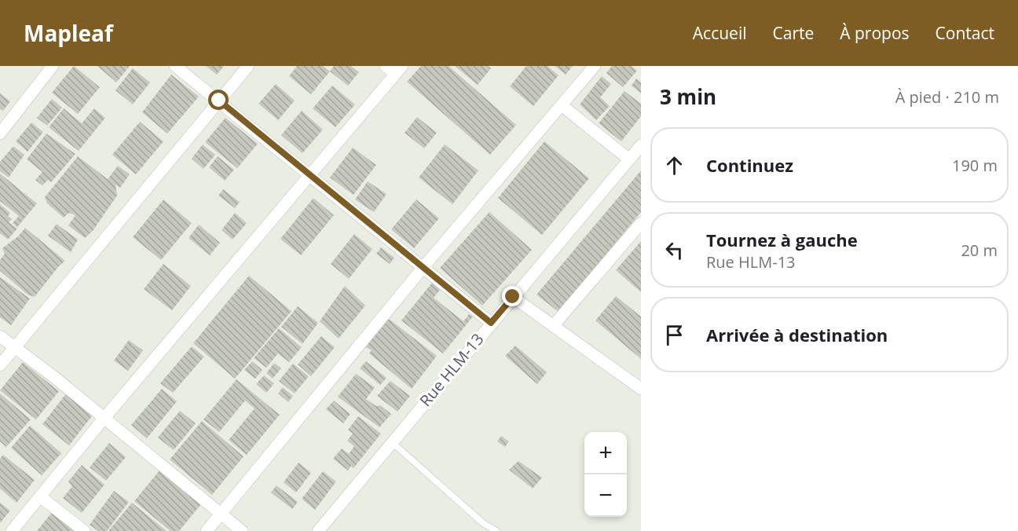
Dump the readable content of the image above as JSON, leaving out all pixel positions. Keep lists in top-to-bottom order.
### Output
{
  "streets": {
    "street": ["Rue HLM-13"]
  },
  "page": {
    "header": "Mapleaf",
    "nav": [
      "Accueil",
      "Carte",
      "À propos",
      "Contact"
    ],
    "heading": ["3 min", "À pied · 210 m"],
    "list": [
      ["Continuez", "190 m"],
      ["Tournez à gauche", "Rue HLM-13", "20 m"],
      "Arrivée à destination"
    ],
    "map_buttons": ["+", "−"]
  }
}
